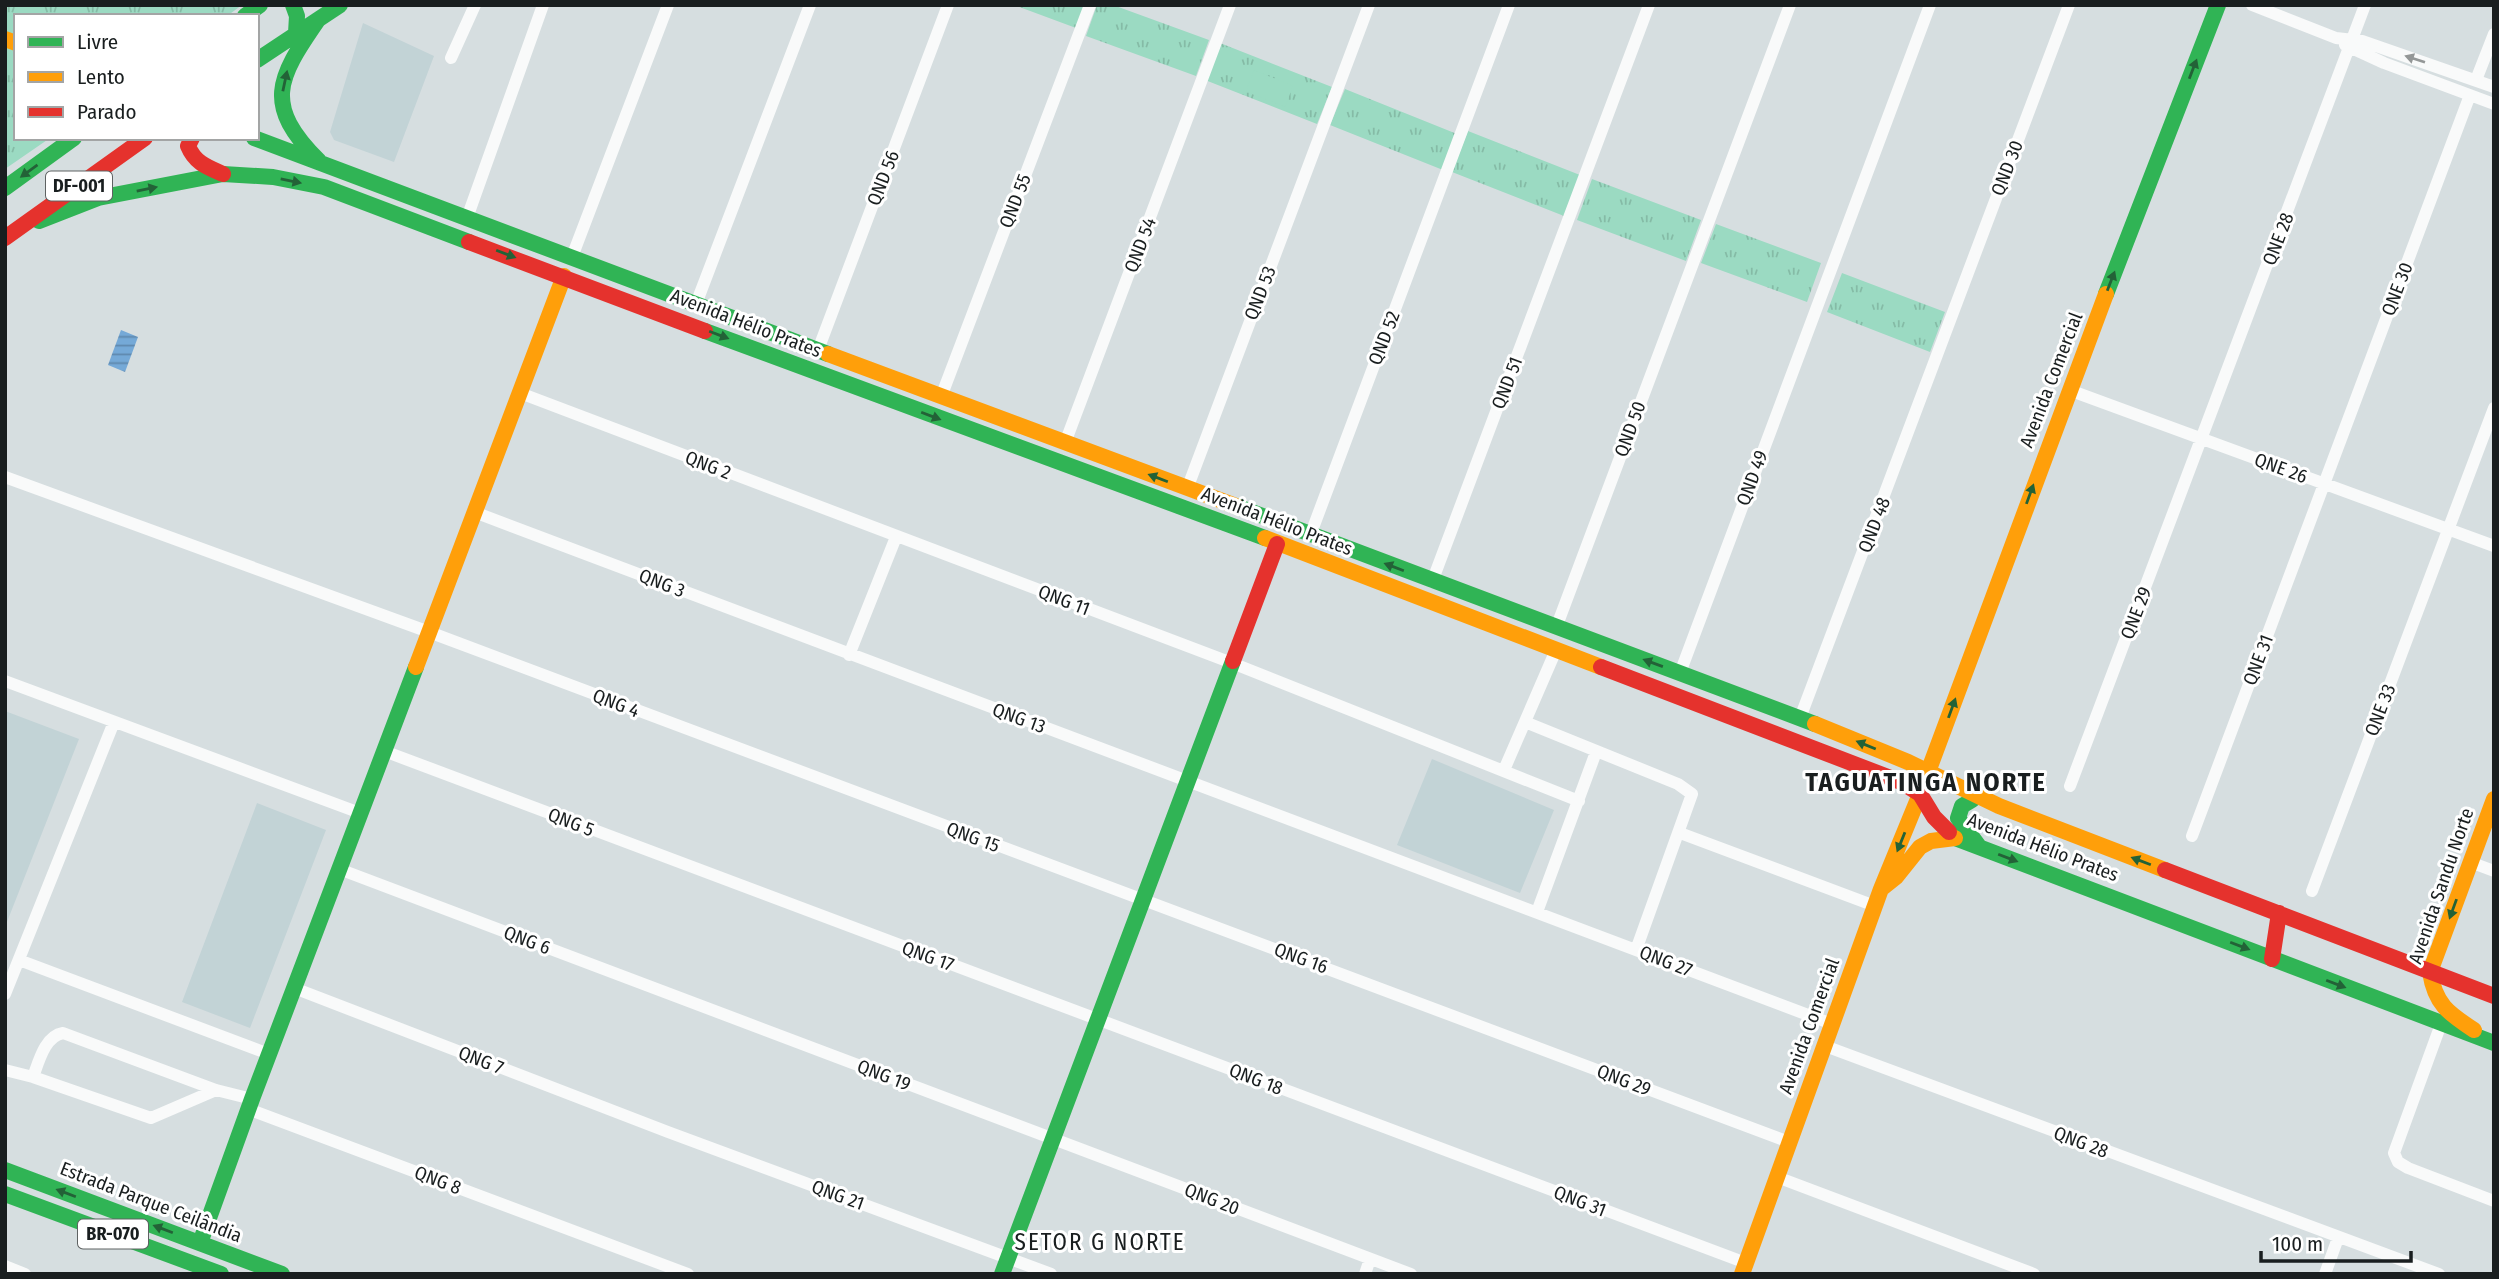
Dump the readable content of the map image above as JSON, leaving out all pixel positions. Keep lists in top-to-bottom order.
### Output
{
  "streets": {
    "main road": [
      "DF-001",
      "Avenida Hélio Prates",
      "Avenida Comercial",
      "Avenida Sandu Norte",
      "Estrada Parque Ceilândia",
      "BR-070"
    ],
    "street": [
      "QND 30",
      "QND 56",
      "QND 55",
      "QNE 28",
      "QND 54",
      "QNE 30",
      "QND 53",
      "QND 52",
      "QND 51",
      "QND 50",
      "QNG 2",
      "QNE 26",
      "QND 49",
      "QND 48",
      "QNG 3",
      "QNG 11",
      "QNE 29",
      "QNE 31",
      "QNG 4",
      "QNE 33",
      "QNG 13",
      "QNG 5",
      "QNG 15",
      "QNG 6",
      "QNG 17",
      "QNG 16",
      "QNG 27",
      "QNG 7",
      "QNG 19",
      "QNG 18",
      "QNG 29",
      "QNG 28",
      "QNG 8",
      "QNG 21",
      "QNG 20",
      "QNG 31"
    ]
  },
  "crossings": [
    ["QND 30", "QND 48"],
    ["QND 56", "Avenida Hélio Prates"],
    ["DF-001", "Avenida Hélio Prates"],
    ["QND 55", "Avenida Hélio Prates"],
    ["QNE 28", "QNE 26"],
    ["QNE 28", "QNE 29"],
    ["QND 54", "Avenida Hélio Prates"],
    ["QNE 30", "QNE 26"],
    ["QNE 30", "QNE 31"],
    ["QND 53", "Avenida Hélio Prates"],
    ["Avenida Hélio Prates", "QND 52"],
    ["Avenida Hélio Prates", "Avenida Comercial"],
    ["Avenida Hélio Prates", "QND 51"],
    ["Avenida Hélio Prates", "QND 50"],
    ["Avenida Hélio Prates", "QND 49"],
    ["Avenida Hélio Prates", "QND 48"],
    ["Avenida Hélio Prates", "Avenida Sandu Norte"],
    ["Avenida Comercial", "QNE 26"],
    ["Avenida Comercial", "QNG 27"],
    ["Avenida Comercial", "QNG 29"],
    ["Avenida Comercial", "QNG 28"],
    ["Avenida Comercial", "QNG 31"],
    ["QNG 2", "QNG 11"],
    ["QNE 26", "QNE 29"],
    ["QNE 26", "QNE 31"],
    ["QNE 26", "QNE 33"],
    ["QNG 3", "QNG 13"],
    ["QNG 4", "QNG 15"],
    ["QNG 13", "QNG 27"],
    ["QNG 5", "QNG 17"],
    ["QNG 15", "QNG 16"],
    ["QNG 6", "QNG 19"],
    ["QNG 17", "QNG 18"],
    ["QNG 16", "QNG 29"],
    ["QNG 7", "QNG 21"],
    ["QNG 19", "QNG 20"],
    ["QNG 18", "QNG 31"]
  ],
  "one_way": ["Avenida Sandu Norte"],
  "districts": ["TAGUATINGA NORTE", "SETOR G NORTE"],
  "legend": ["Livre", "Lento", "Parado"],
  "scale_bar": "100 m"
}
